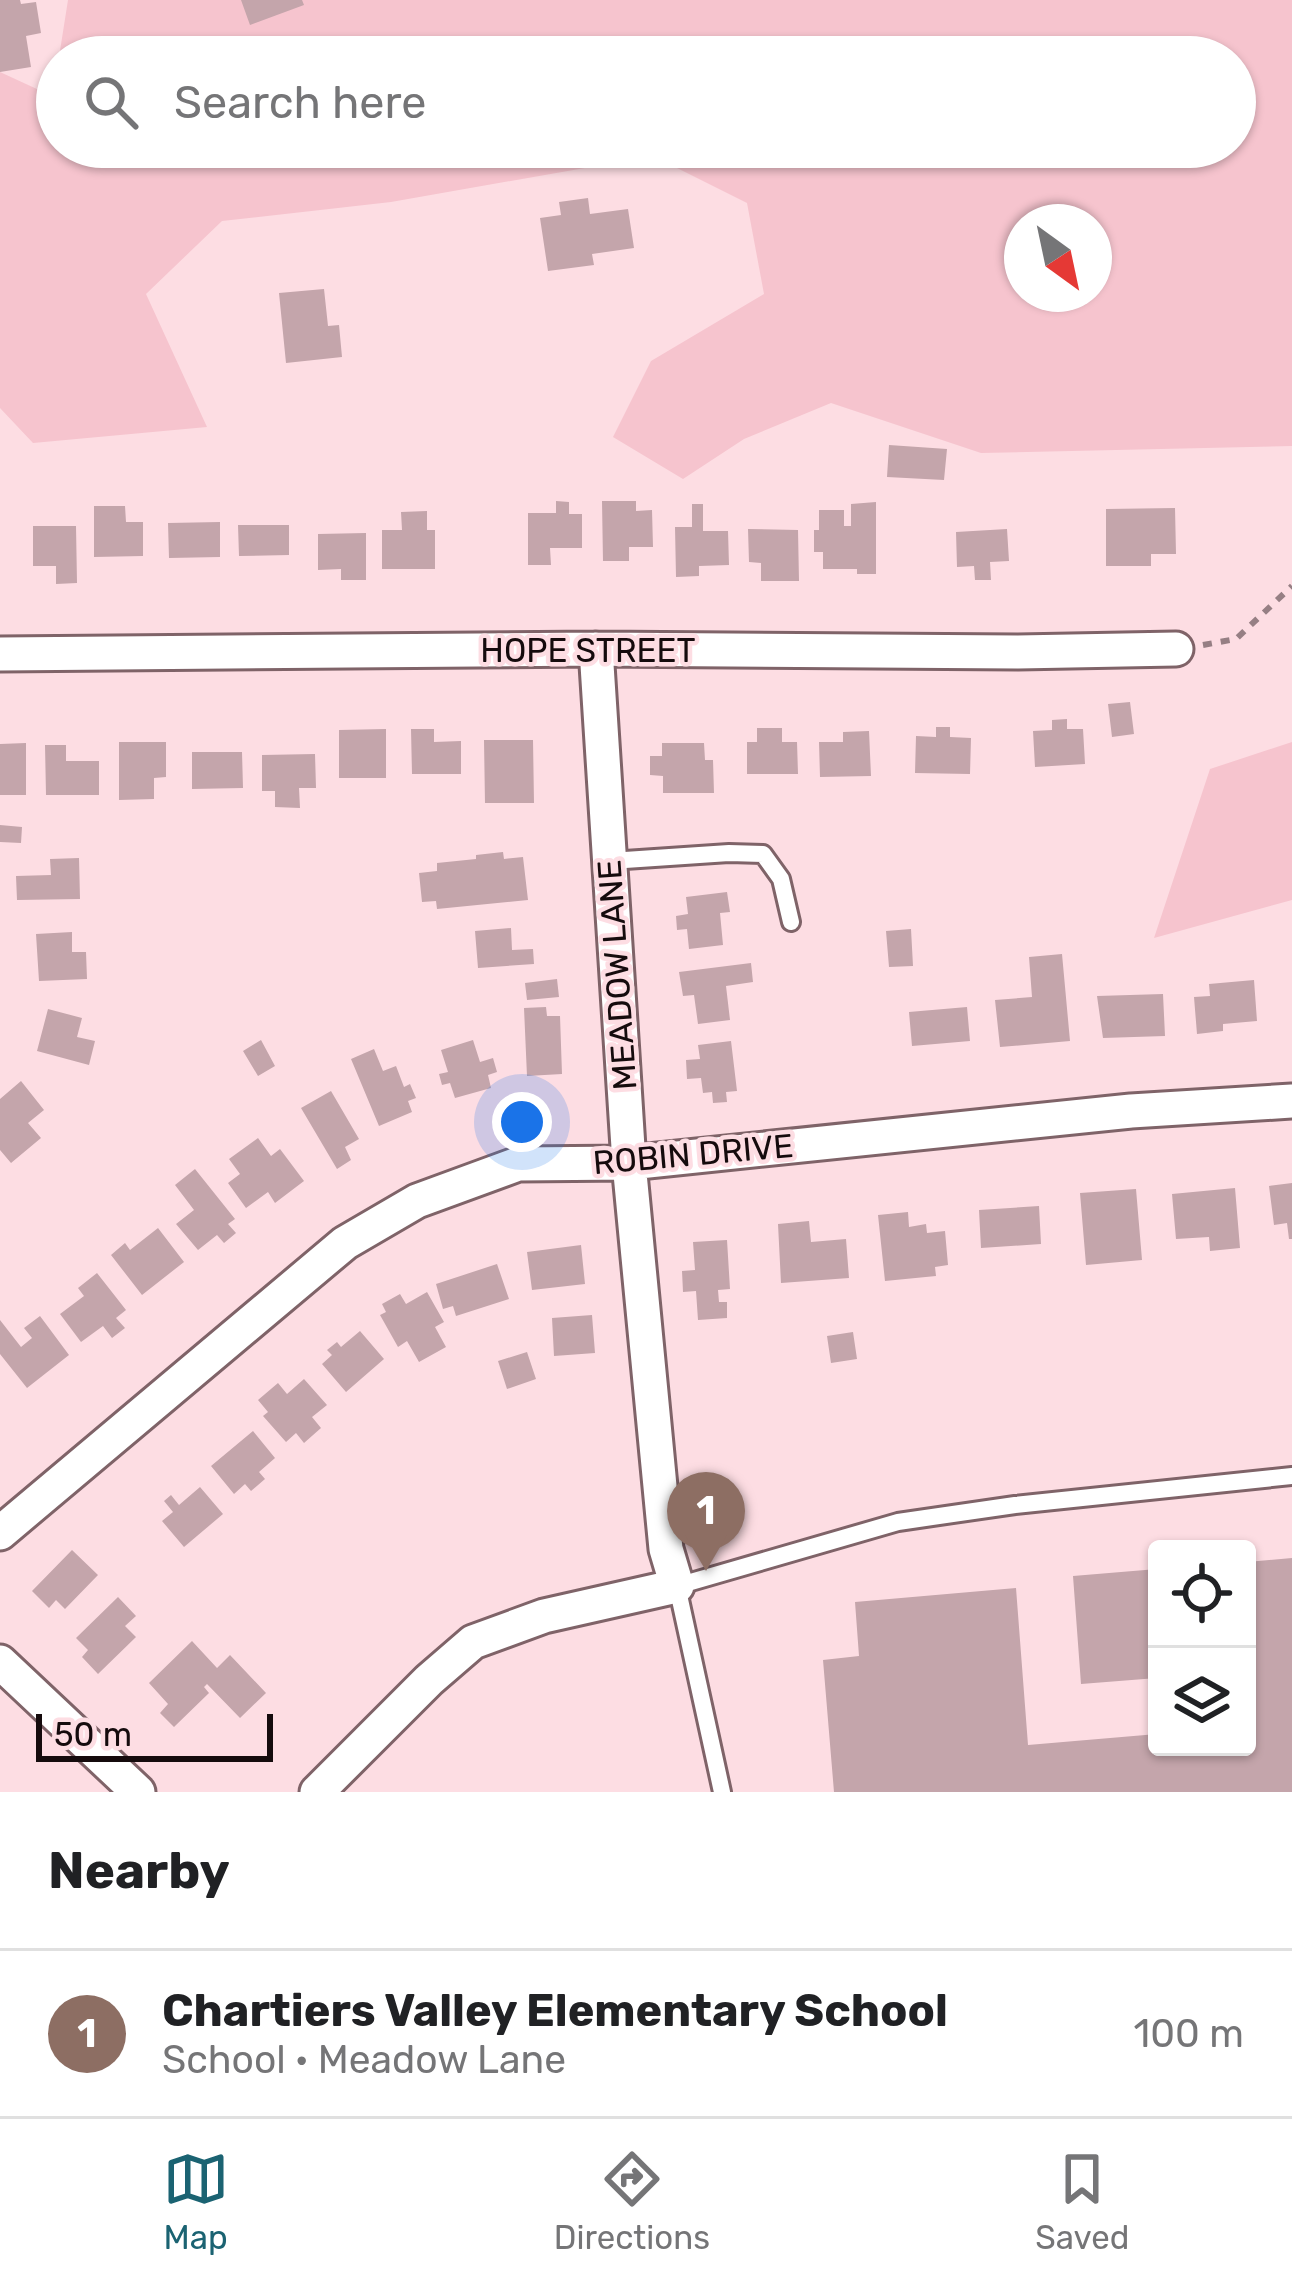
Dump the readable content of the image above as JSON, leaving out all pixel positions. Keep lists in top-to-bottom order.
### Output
{
  "streets": {
    "street": ["HOPE STREET", "MEADOW LANE", "ROBIN DRIVE"]
  },
  "crossings": [
    ["HOPE STREET", "MEADOW LANE"],
    ["MEADOW LANE", "ROBIN DRIVE"]
  ],
  "scale_bar": "50 m",
  "north": "bottom right",
  "page": {
    "search": "Search here",
    "pins": "1",
    "scale": "50 m",
    "heading": "Nearby",
    "list": [
      {
        "mark": "1",
        "name": "Chartiers Valley Elementary School",
        "note": "School · Meadow Lane",
        "value": "100 m"
      }
    ],
    "nav": ["Map", "Directions", "Saved"]
  }
}
